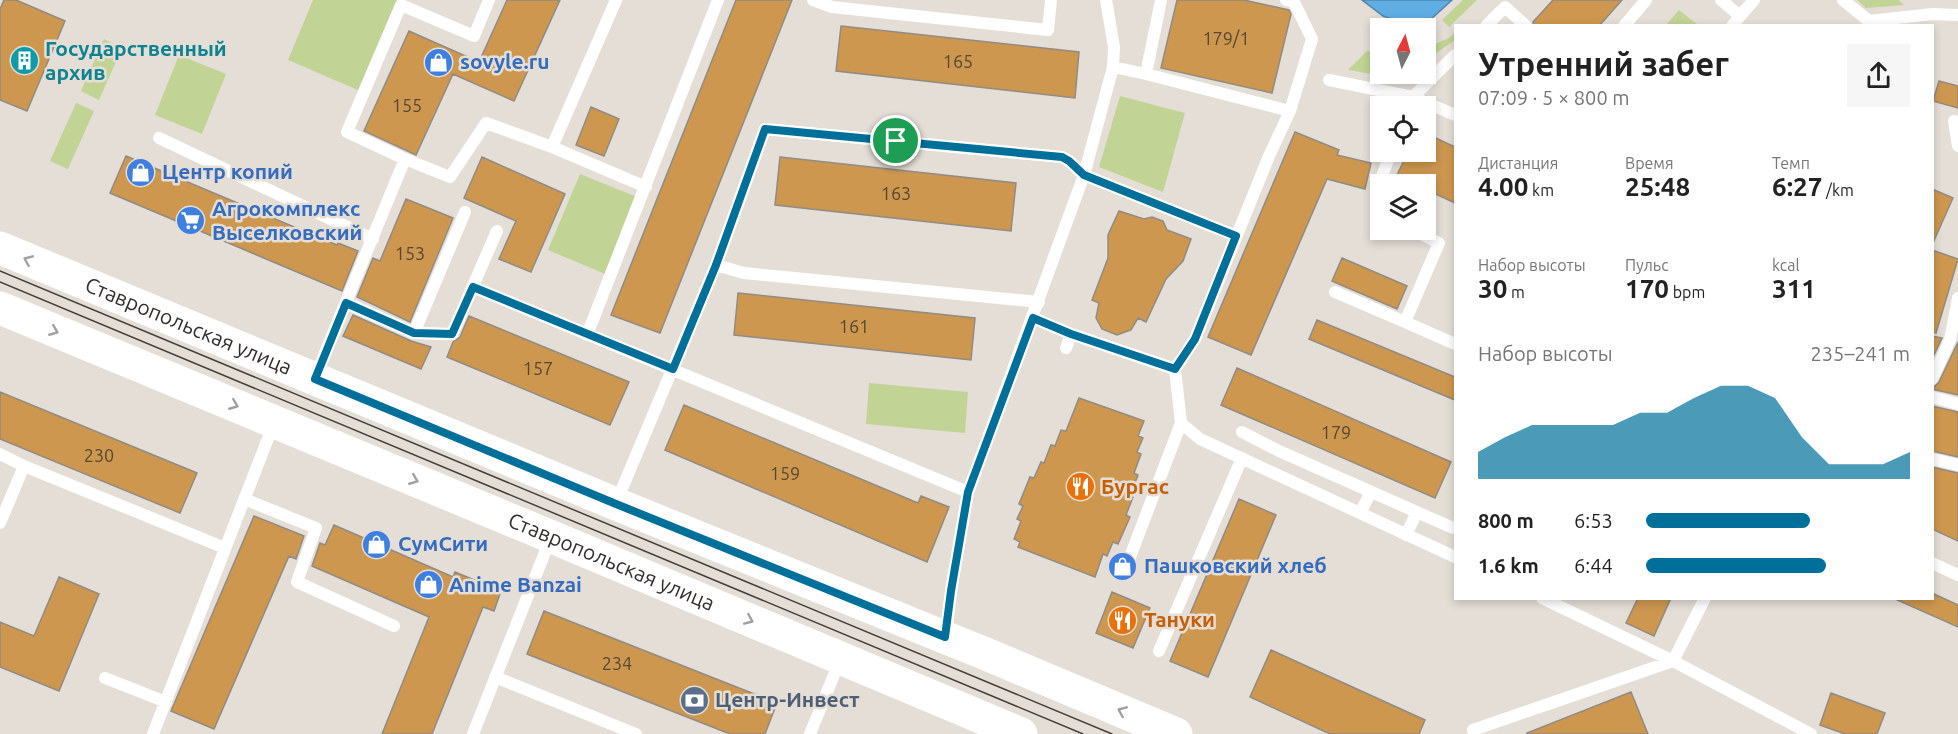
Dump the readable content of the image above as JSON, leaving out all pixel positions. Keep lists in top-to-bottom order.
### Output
{
  "streets": {
    "main road": ["Ставропольская улица"]
  },
  "places": {
    "building": ["Государственный архив"],
    "shop": [
      "sovyle.ru",
      "Центр копий",
      "СумСити",
      "Пашковский хлеб",
      "Anime Banzai"
    ],
    "supermarket": ["Агрокомплекс Выселковский"],
    "restaurant": ["Бургас", "Тануки"],
    "bank": ["Центр-Инвест"]
  },
  "house_numbers": [
    "179/1",
    "165",
    "155",
    "163",
    "153",
    "161",
    "157",
    "179",
    "230",
    "159",
    "234"
  ],
  "north": "top",
  "page": {
    "heading": ["Утренний забег", "07:09 · 5 × 800 m"],
    "stats": [
      ["Дистанция", "4.00 km"],
      ["Время", "25:48"],
      ["Темп", "6:27 /km"],
      ["Набор высоты", "30 m"],
      ["Пульс", "170 bpm"],
      ["kcal", "311"]
    ],
    "chart": ["Набор высоты", "235–241 m"],
    "list": [
      {
        "name": "800 m",
        "note": "6:53"
      },
      {
        "name": "1.6 km",
        "note": "6:44"
      }
    ]
  }
}
